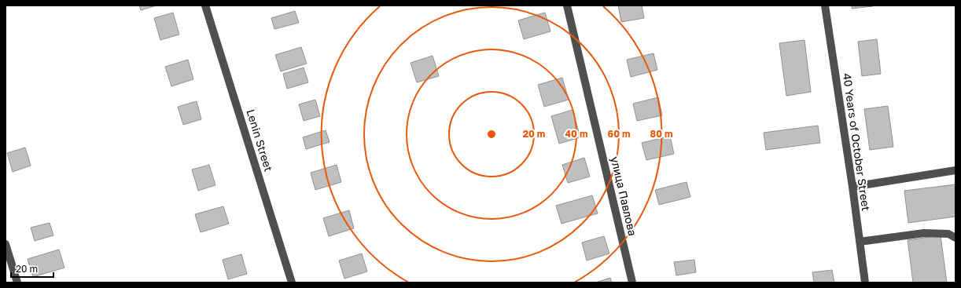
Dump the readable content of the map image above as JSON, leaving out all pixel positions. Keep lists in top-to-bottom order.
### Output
{
  "streets": {
    "street": ["Lenin Street", "40 Years of October Street", "улица Павлова"]
  },
  "scale_bar": "20 m",
  "rings": [
    "20 m",
    "40 m",
    "60 m",
    "80 m"
  ]
}
